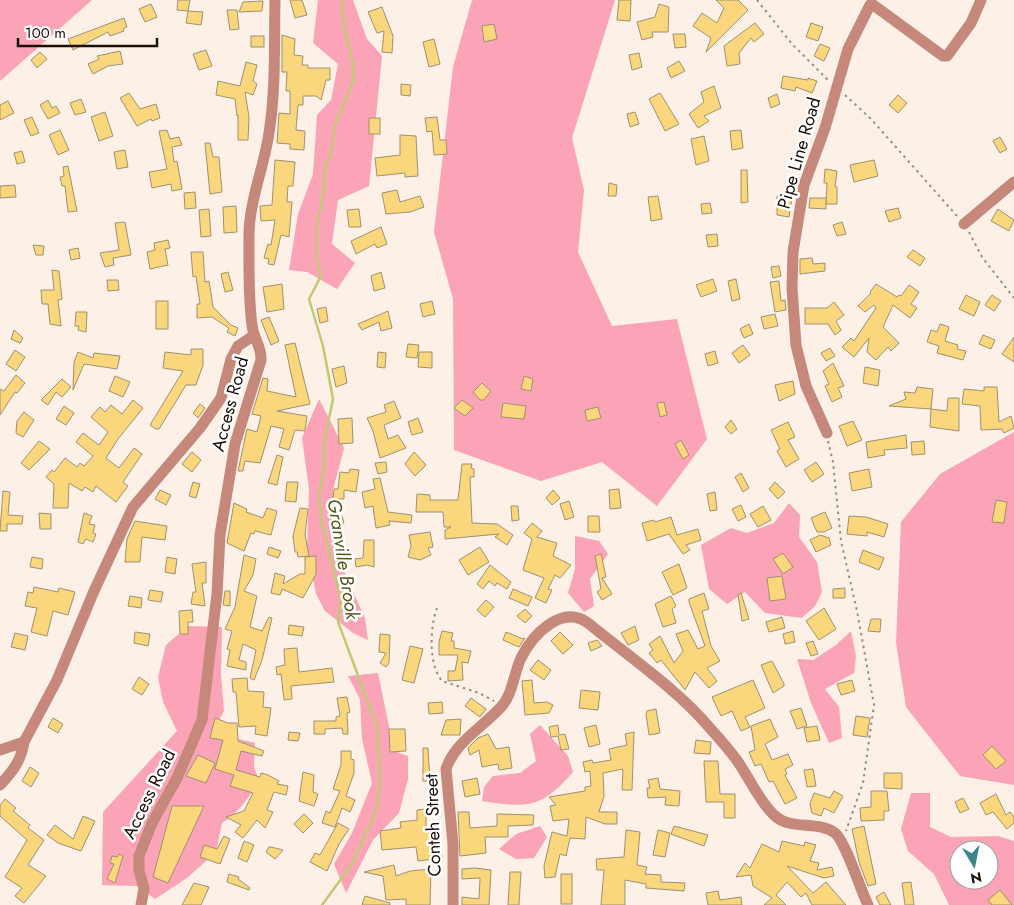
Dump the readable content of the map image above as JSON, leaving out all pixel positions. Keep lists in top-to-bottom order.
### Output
{
  "streets": {
    "street": ["Pipe Line Road", "Access Road", "Conteh Street"]
  },
  "water": ["Granville Brook"],
  "scale_bar": "100 m",
  "north": "bottom"
}
